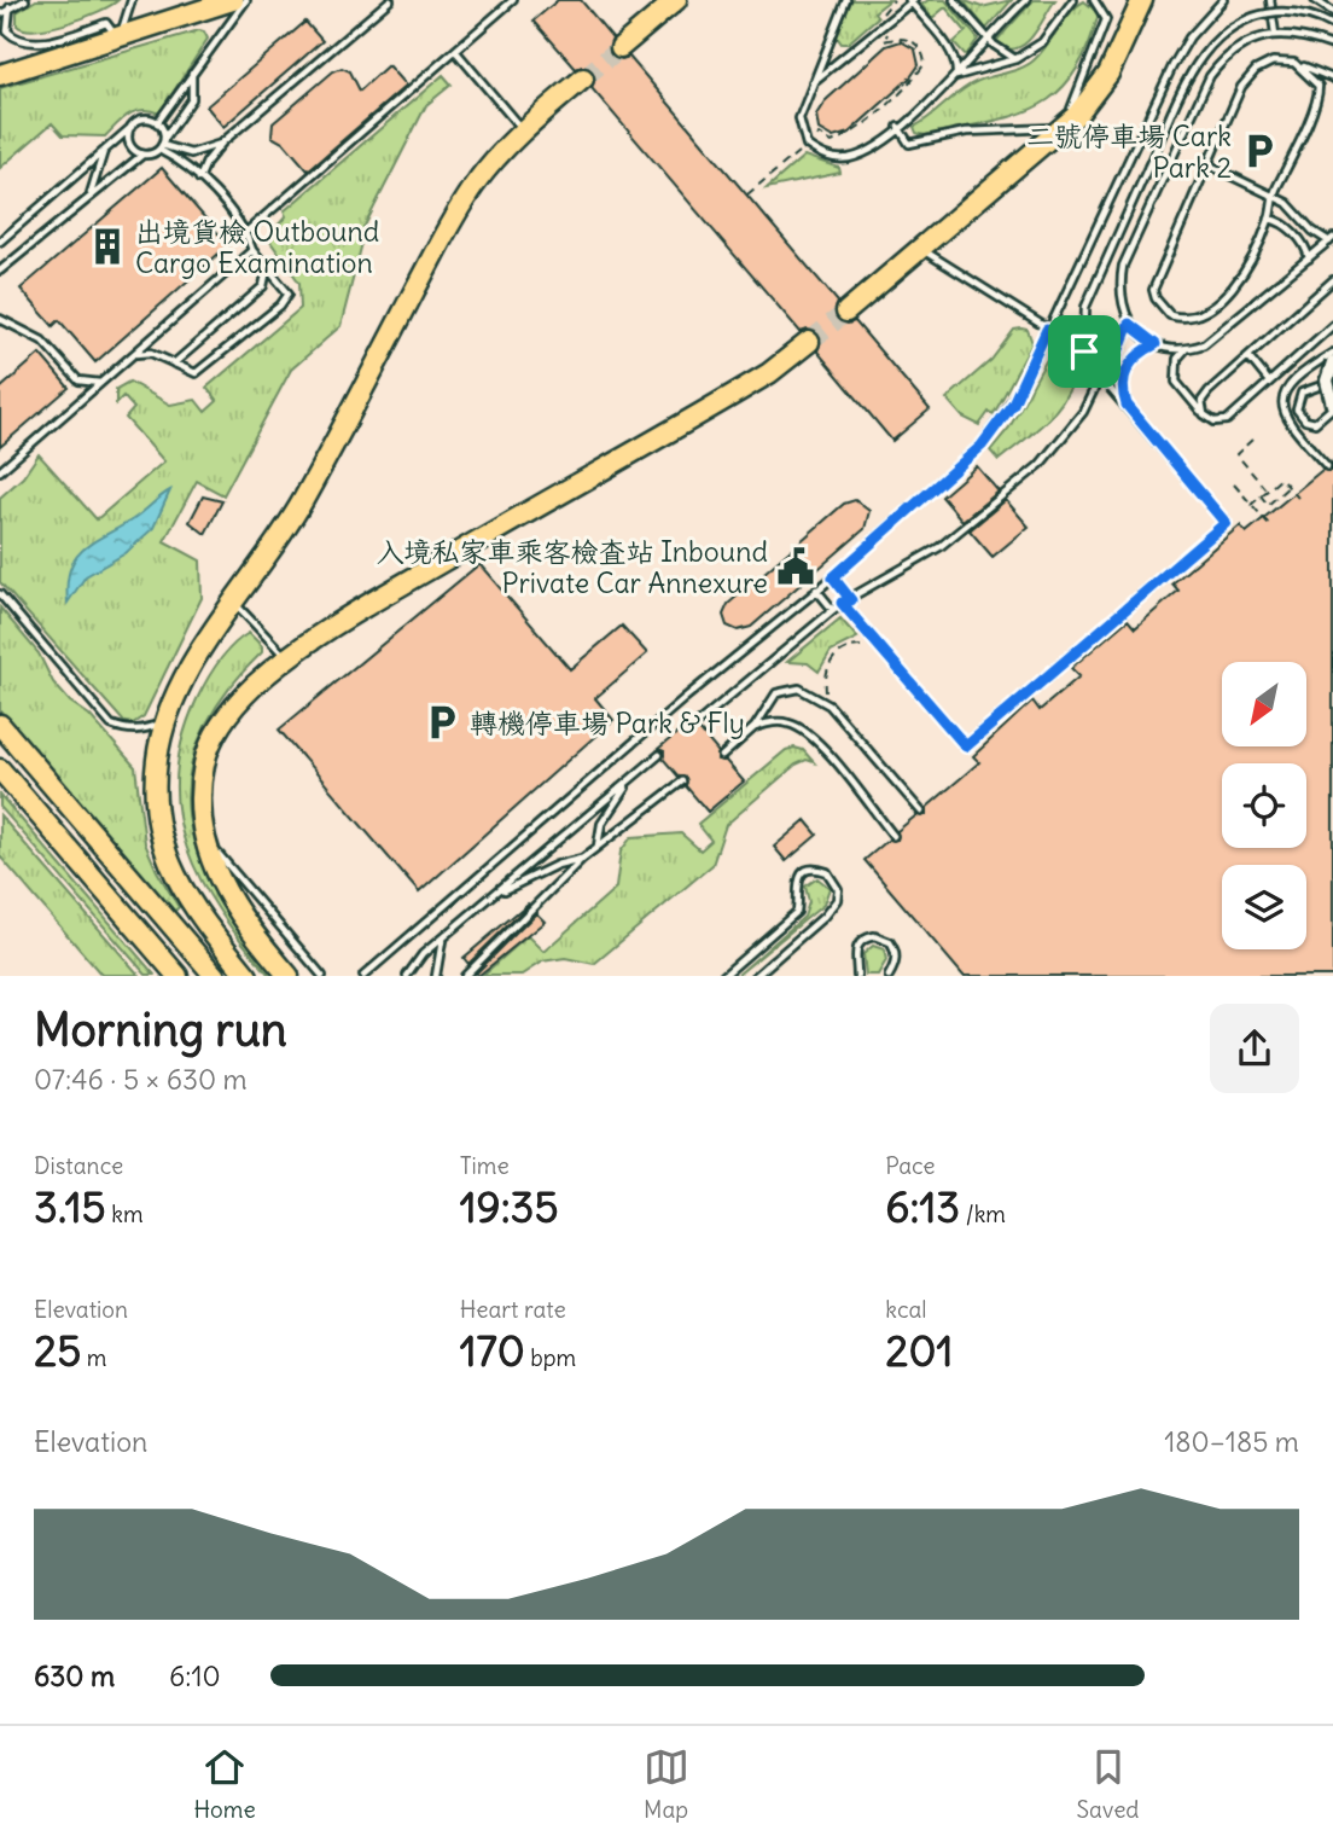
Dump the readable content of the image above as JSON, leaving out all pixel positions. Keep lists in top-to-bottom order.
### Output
{
  "places": {
    "parking": ["二號停車場 Cark Park 2", "轉機停車場 Park & Fly"],
    "building": ["出境貨檢 Outbound Cargo Examination"],
    "public building": ["入境私家車乘客檢查站 Inbound Private Car Annexure"]
  },
  "north": "bottom left",
  "page": {
    "heading": ["Morning run", "07:46 · 5 × 630 m"],
    "stats": [
      ["Distance", "3.15 km"],
      ["Time", "19:35"],
      ["Pace", "6:13 /km"],
      ["Elevation", "25 m"],
      ["Heart rate", "170 bpm"],
      ["kcal", "201"]
    ],
    "chart": ["Elevation", "180–185 m"],
    "list": [
      {
        "name": "630 m",
        "note": "6:10"
      }
    ],
    "tabs": ["Home", "Map", "Saved"]
  }
}
